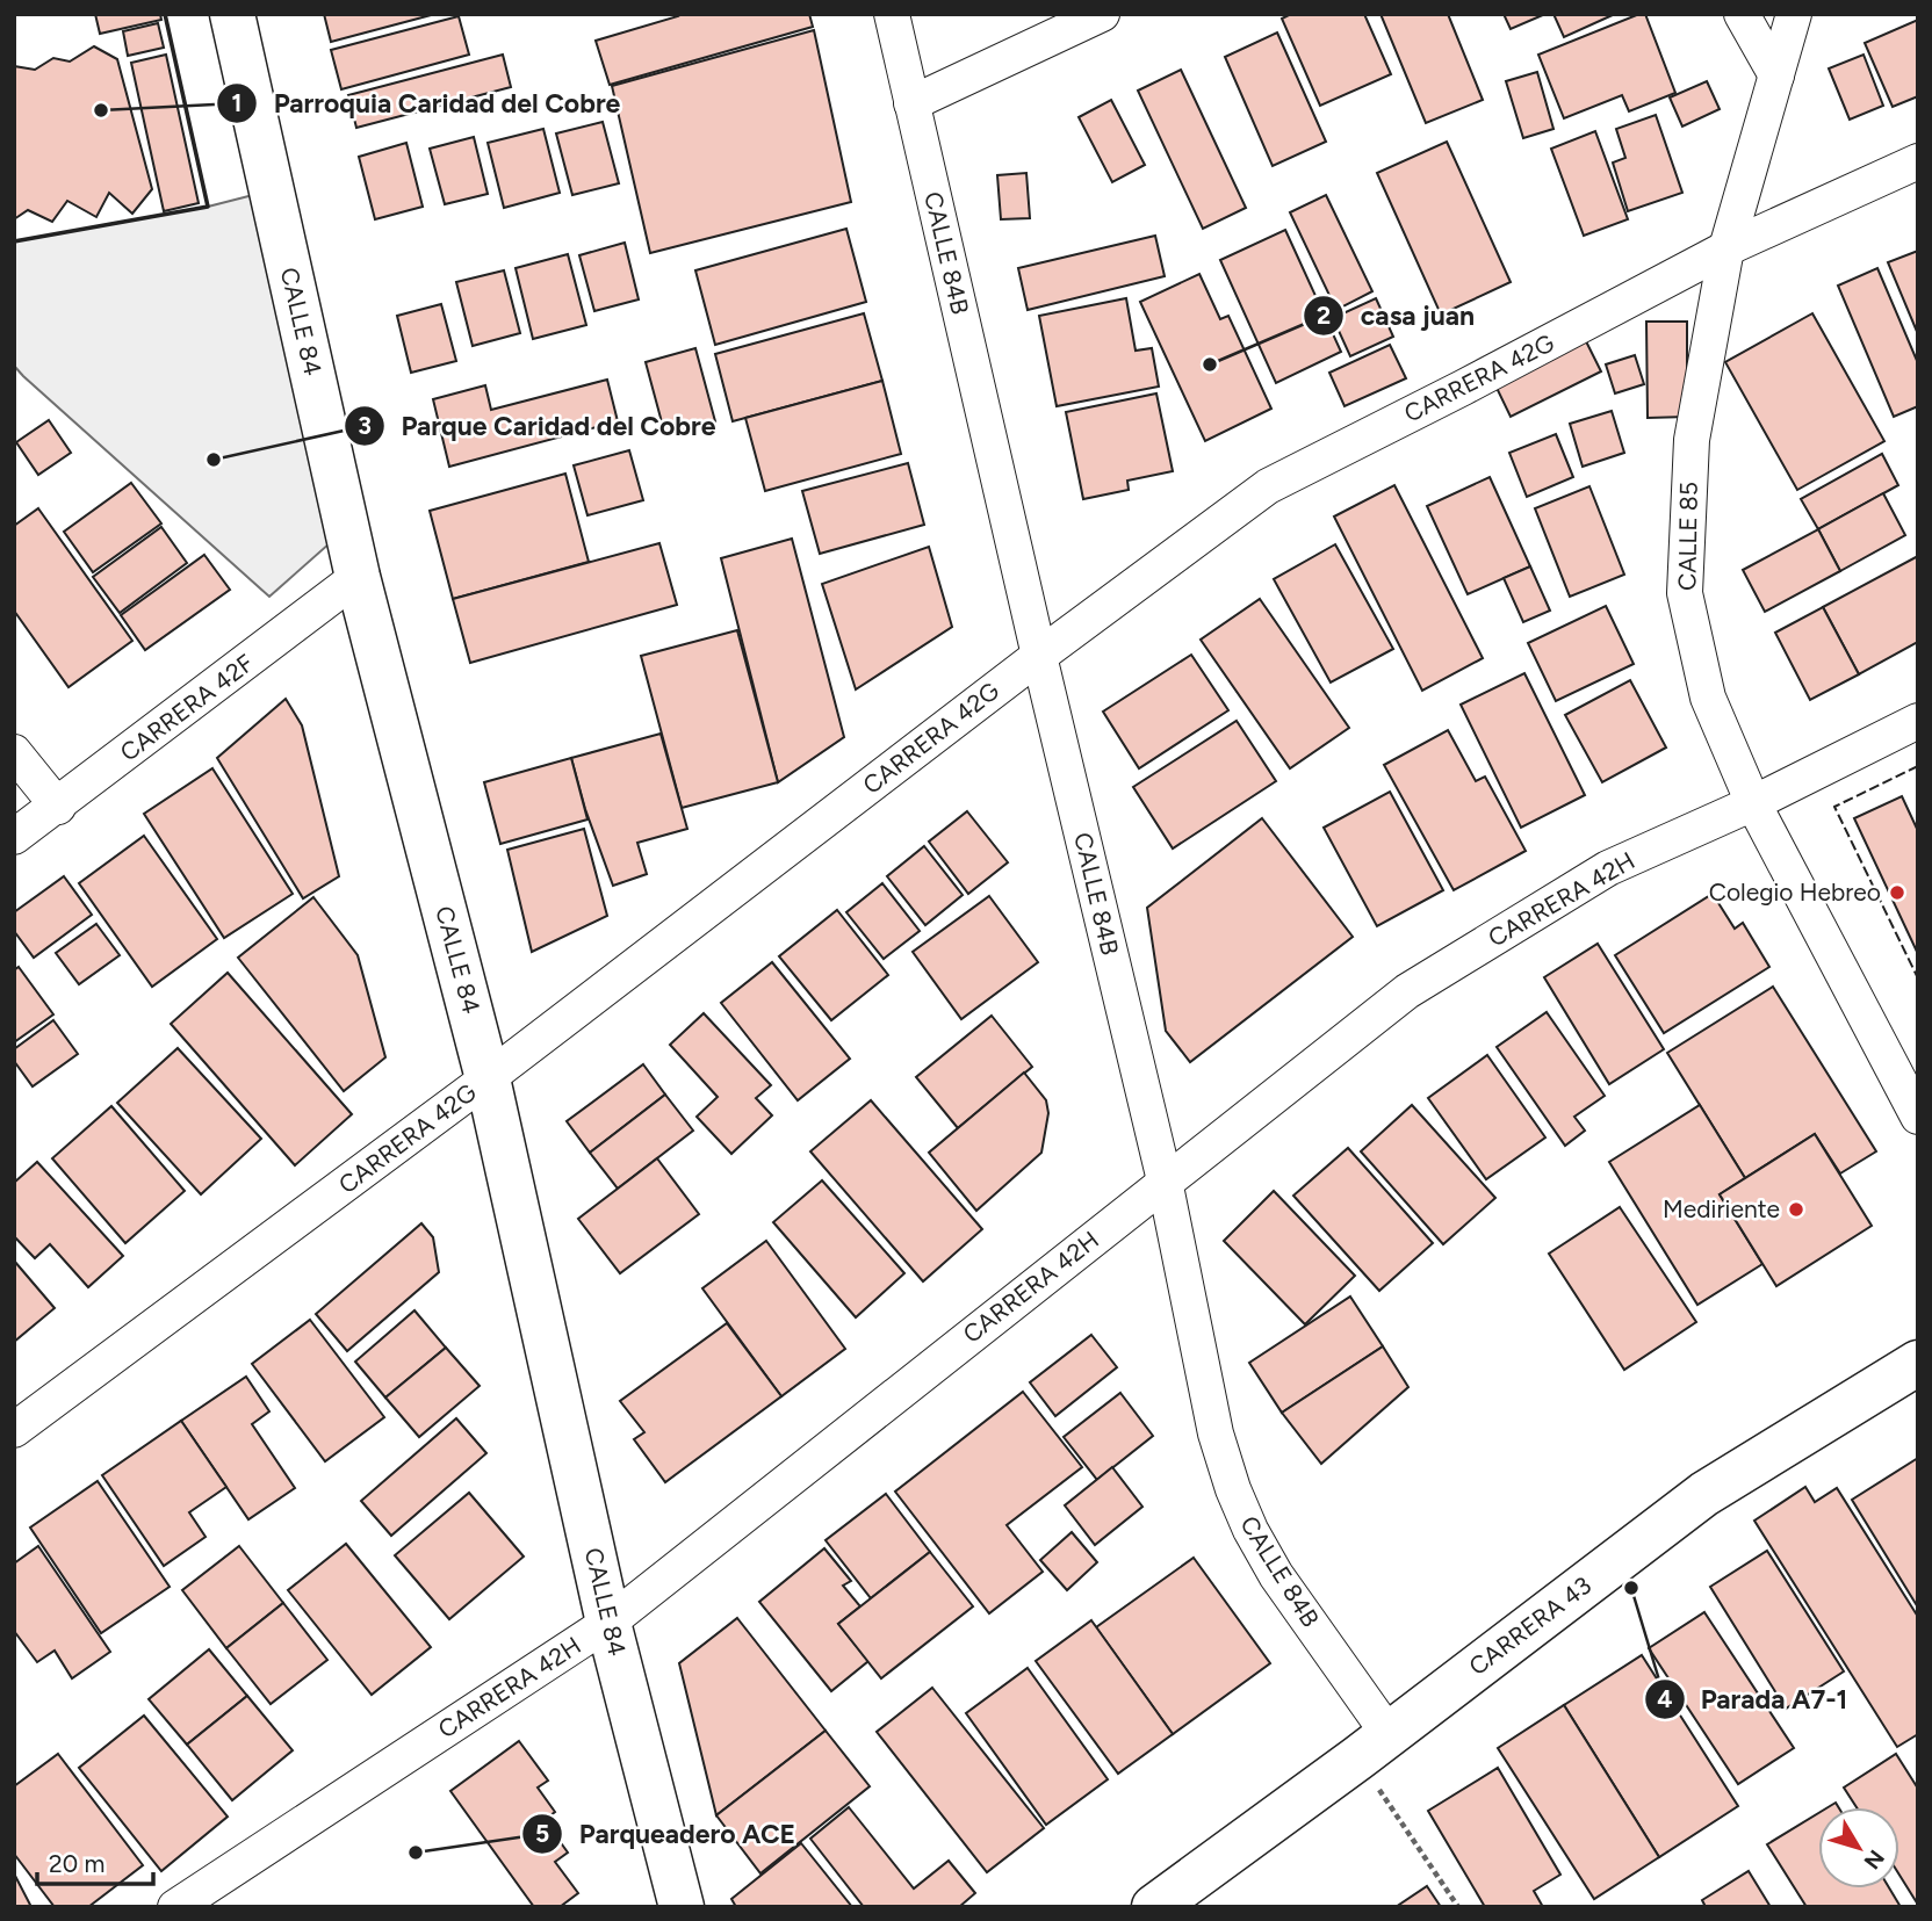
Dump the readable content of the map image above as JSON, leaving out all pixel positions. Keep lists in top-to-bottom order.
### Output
{
  "streets": {
    "street": [
      "CALLE 84B",
      "CALLE 84",
      "CARRERA 42G",
      "CALLE 85",
      "CARRERA 42F",
      "CARRERA 42H",
      "CARRERA 43"
    ]
  },
  "crossings": [
    ["CALLE 84B", "CARRERA 42G"],
    ["CALLE 84B", "CARRERA 42H"],
    ["CALLE 84B", "CARRERA 43"],
    ["CALLE 84", "CARRERA 42G"],
    ["CALLE 84", "CARRERA 42F"],
    ["CALLE 84", "CARRERA 42H"],
    ["CARRERA 42G", "CALLE 85"],
    ["CALLE 85", "CARRERA 42H"]
  ],
  "places": [
    "Parroquia Caridad del Cobre",
    "casa juan",
    "Parque Caridad del Cobre",
    "Colegio Hebreo",
    "Mediriente",
    "Parada A7-1",
    "Parqueadero ACE"
  ],
  "scale_bar": "20 m",
  "north": "bottom right"
}
